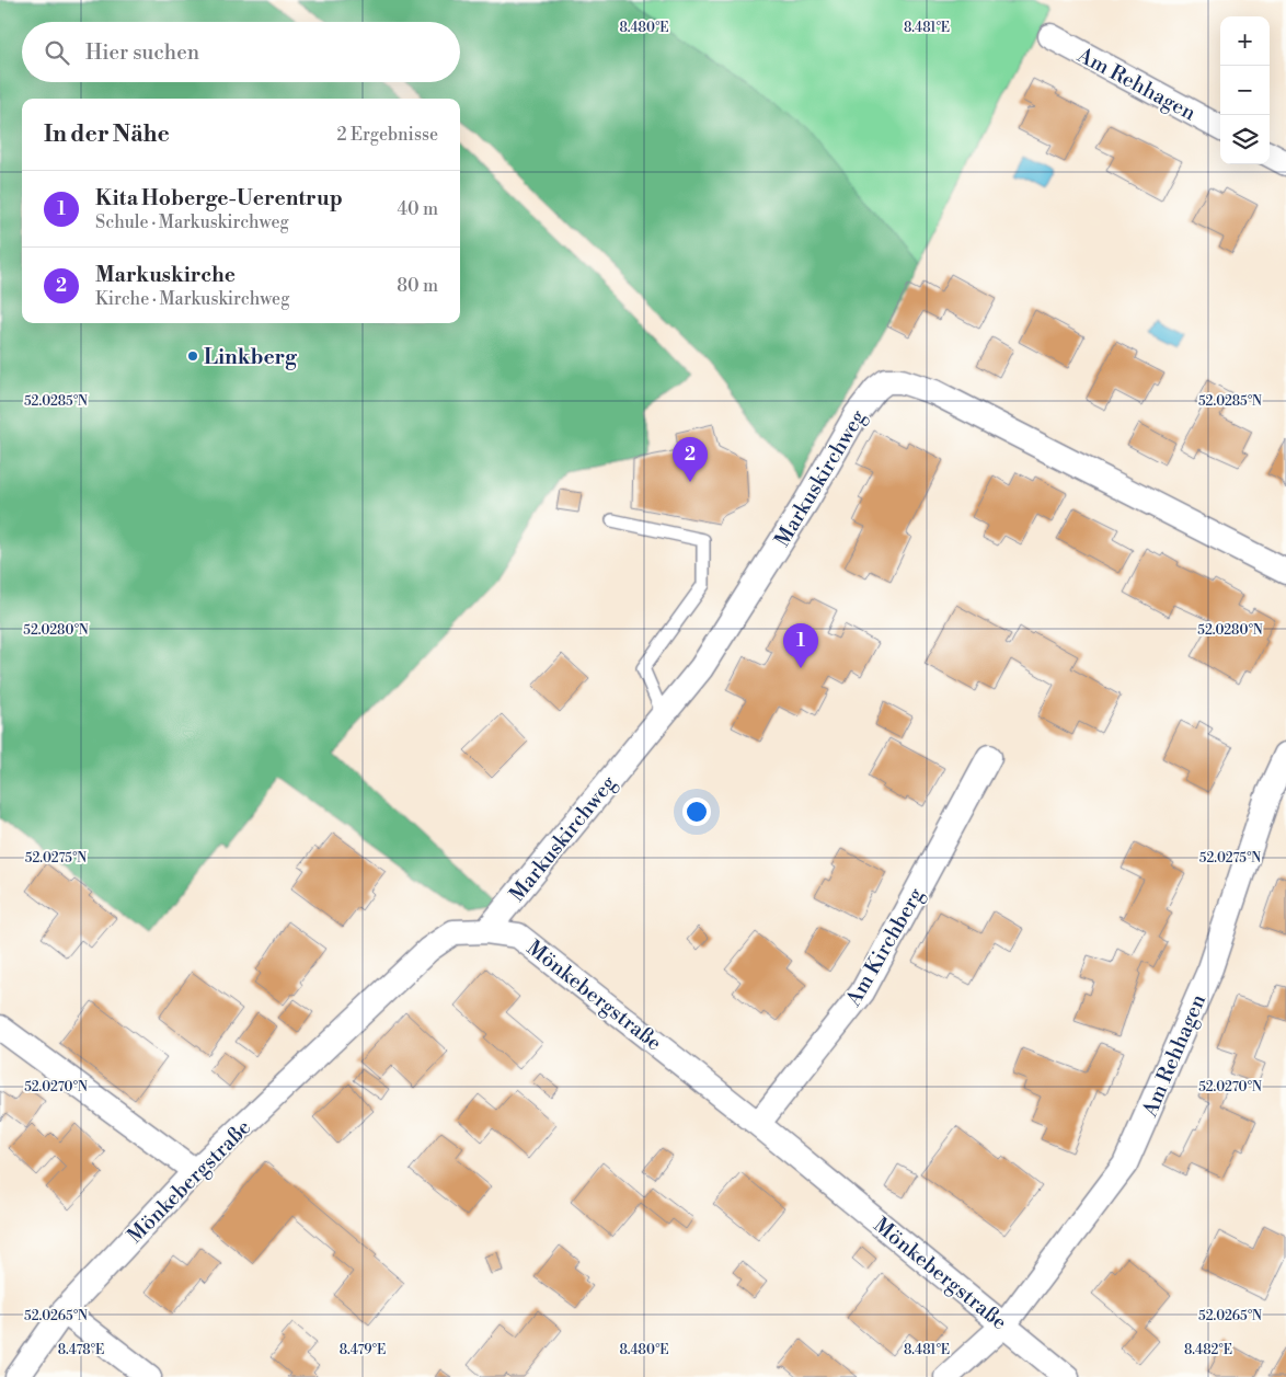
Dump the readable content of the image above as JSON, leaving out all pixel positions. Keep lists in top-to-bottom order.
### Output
{
  "streets": {
    "street": [
      "Am Rehhagen",
      "Markuskirchweg",
      "Am Kirchberg",
      "Mönkebergstraße"
    ]
  },
  "crossings": [
    ["Am Rehhagen", "Mönkebergstraße"],
    ["Markuskirchweg", "Mönkebergstraße"],
    ["Am Kirchberg", "Mönkebergstraße"]
  ],
  "places": ["Linkberg"],
  "page": {
    "map_buttons": ["+", "−"],
    "search": "Hier suchen",
    "heading": ["In der Nähe", "2 Ergebnisse"],
    "list": [
      {
        "mark": "1",
        "name": "Kita Hoberge-Uerentrup",
        "note": "Schule · Markuskirchweg",
        "value": "40 m"
      },
      {
        "mark": "2",
        "name": "Markuskirche",
        "note": "Kirche · Markuskirchweg",
        "value": "80 m"
      }
    ],
    "pins": ["2", "1"]
  },
  "coordinates": [
    "8.480°E",
    "8.481°E",
    "52.0285°N",
    "52.0280°N",
    "52.0275°N",
    "52.0270°N",
    "52.0265°N",
    "8.478°E",
    "8.479°E",
    "8.482°E"
  ]
}
